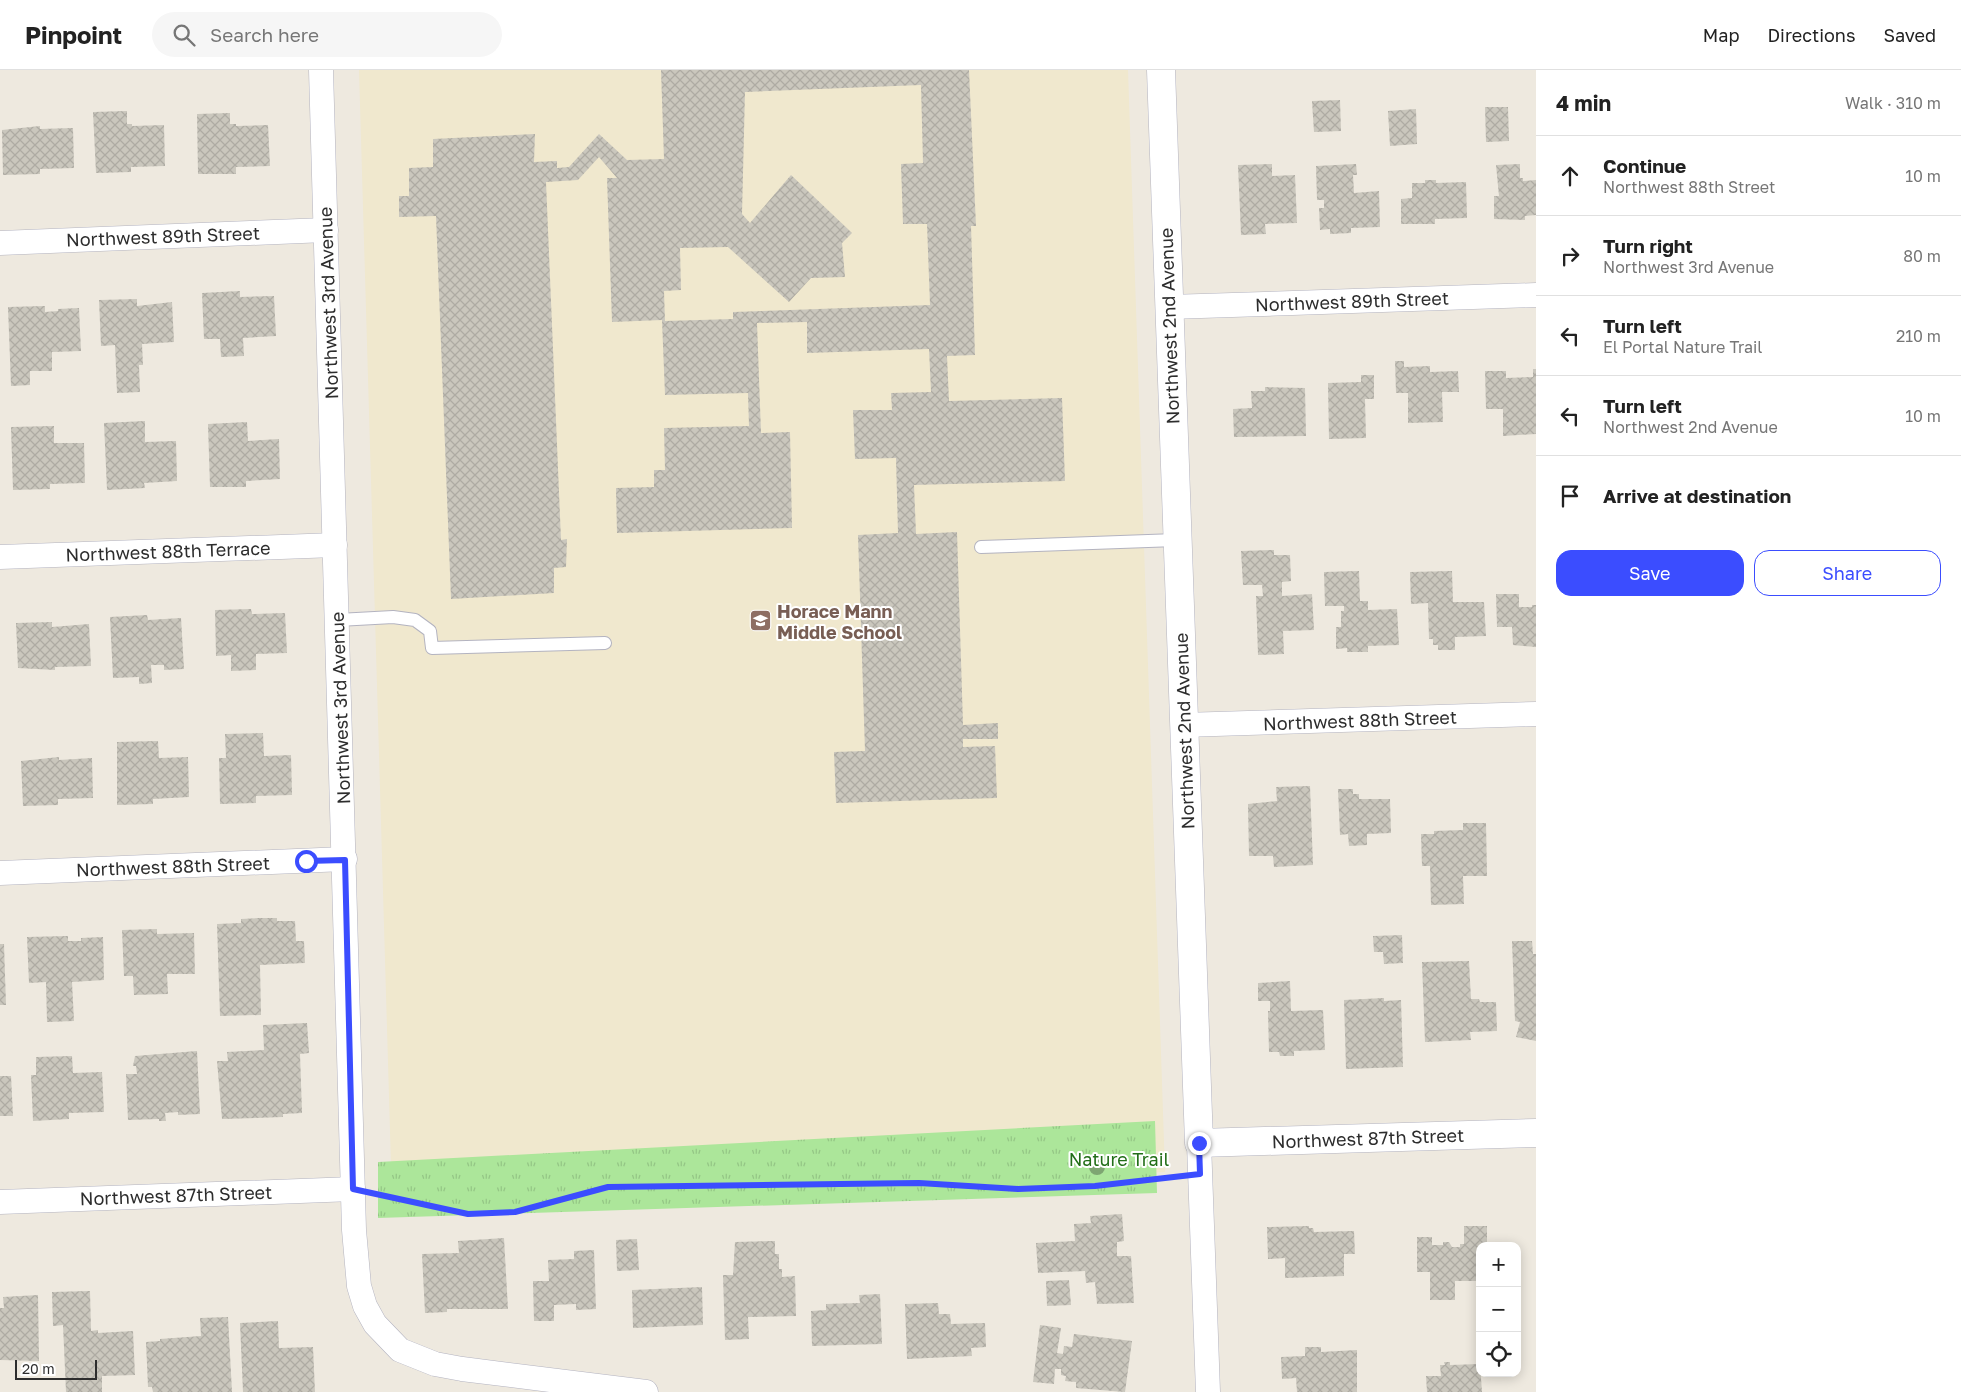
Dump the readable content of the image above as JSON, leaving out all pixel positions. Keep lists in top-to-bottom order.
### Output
{
  "streets": {
    "street": [
      "Northwest 89th Street",
      "Northwest 3rd Avenue",
      "Northwest 2nd Avenue",
      "Northwest 88th Terrace",
      "Northwest 88th Street",
      "Northwest 87th Street"
    ]
  },
  "crossings": [
    ["Northwest 89th Street", "Northwest 3rd Avenue"],
    ["Northwest 89th Street", "Northwest 2nd Avenue"],
    ["Northwest 3rd Avenue", "Northwest 88th Terrace"],
    ["Northwest 3rd Avenue", "Northwest 88th Street"],
    ["Northwest 3rd Avenue", "Northwest 87th Street"],
    ["Northwest 2nd Avenue", "Northwest 88th Street"],
    ["Northwest 2nd Avenue", "Northwest 87th Street"]
  ],
  "parks": ["Nature Trail"],
  "places": {
    "school or university": ["Horace Mann Middle School"]
  },
  "scale_bar": "20 m",
  "page": {
    "header": "Pinpoint",
    "search": "Search here",
    "nav": ["Map", "Directions", "Saved"],
    "heading": ["4 min", "Walk · 310 m"],
    "list": [
      ["Continue", "Northwest 88th Street", "10 m"],
      ["Turn right", "Northwest 3rd Avenue", "80 m"],
      ["Turn left", "El Portal Nature Trail", "210 m"],
      ["Turn left", "Northwest 2nd Avenue", "10 m"],
      "Arrive at destination"
    ],
    "buttons": ["Save", "Share"],
    "map_buttons": ["+", "−"],
    "scale": "20 m"
  }
}
